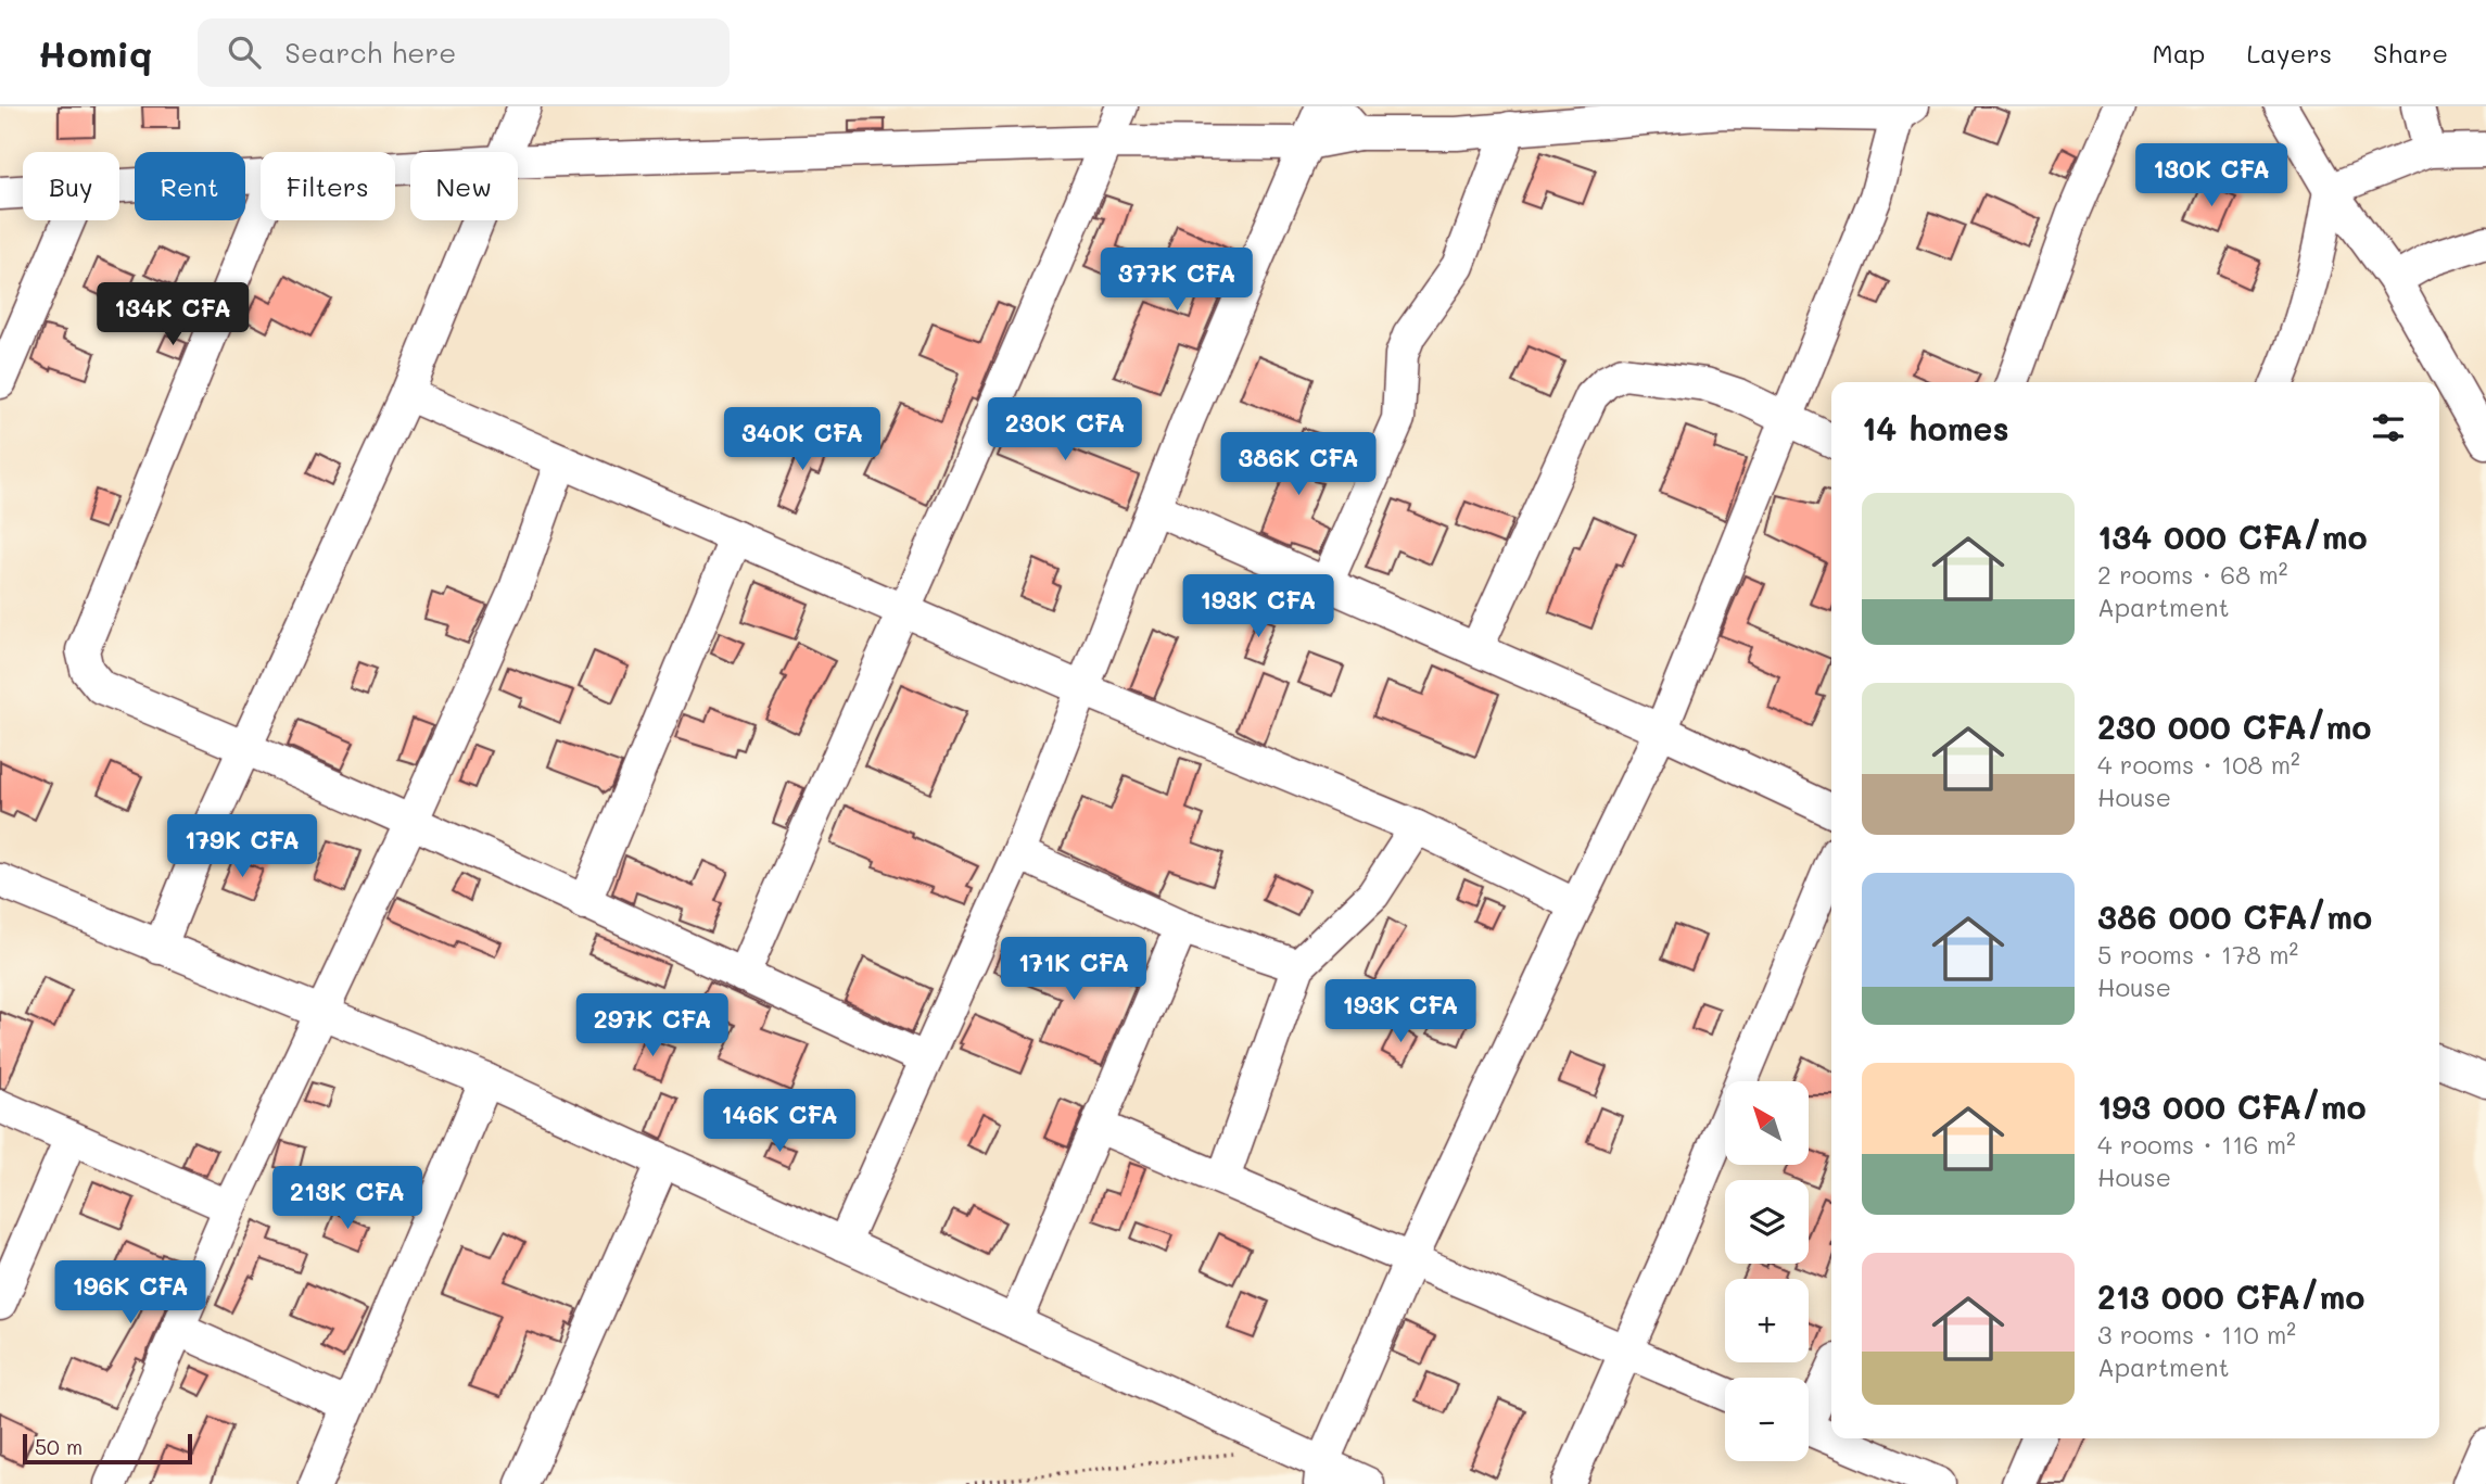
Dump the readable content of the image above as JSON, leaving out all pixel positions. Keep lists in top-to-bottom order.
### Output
{
  "scale_bar": "50 m",
  "north": "top left",
  "page": {
    "header": "Homiq",
    "search": "Search here",
    "nav": ["Map", "Layers", "Share"],
    "price": [
      "130K CFA",
      "377K CFA",
      "134K CFA",
      "230K CFA",
      "340K CFA",
      "386K CFA",
      "193K CFA",
      "179K CFA",
      "171K CFA",
      "193K CFA",
      "297K CFA",
      "146K CFA",
      "213K CFA",
      "196K CFA"
    ],
    "chip": [
      "Buy",
      "Rent",
      "Filters",
      "New"
    ],
    "heading": "14 homes",
    "list": [
      {
        "name": "134 000 CFA/mo",
        "note": "2 rooms · 68 m² · Apartment"
      },
      {
        "name": "230 000 CFA/mo",
        "note": "4 rooms · 108 m² · House"
      },
      {
        "name": "386 000 CFA/mo",
        "note": "5 rooms · 178 m² · House"
      },
      {
        "name": "193 000 CFA/mo",
        "note": "4 rooms · 116 m² · House"
      },
      {
        "name": "213 000 CFA/mo",
        "note": "3 rooms · 110 m² · Apartment"
      }
    ],
    "map_buttons": ["+", "−"],
    "scale": "50 m"
  }
}
